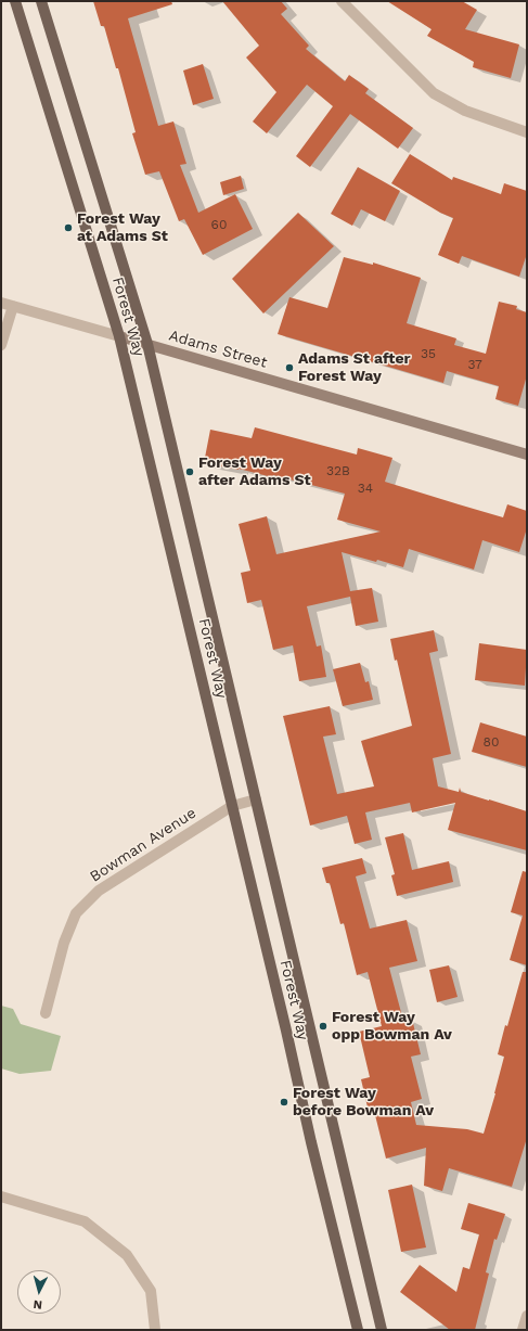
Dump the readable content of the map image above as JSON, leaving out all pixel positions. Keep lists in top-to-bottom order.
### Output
{
  "streets": {
    "main road": ["Forest Way"],
    "street": ["Adams Street", "Bowman Avenue"]
  },
  "crossings": [
    ["Forest Way", "Adams Street"],
    ["Forest Way", "Bowman Avenue"]
  ],
  "places": [
    "Forest Way at Adams St",
    "Adams St after Forest Way",
    "Forest Way after Adams St",
    "Forest Way opp Bowman Av",
    "Forest Way before Bowman Av"
  ],
  "house_numbers": [
    "60",
    "35",
    "37",
    "32B",
    "34",
    "80"
  ],
  "north": "bottom"
}
